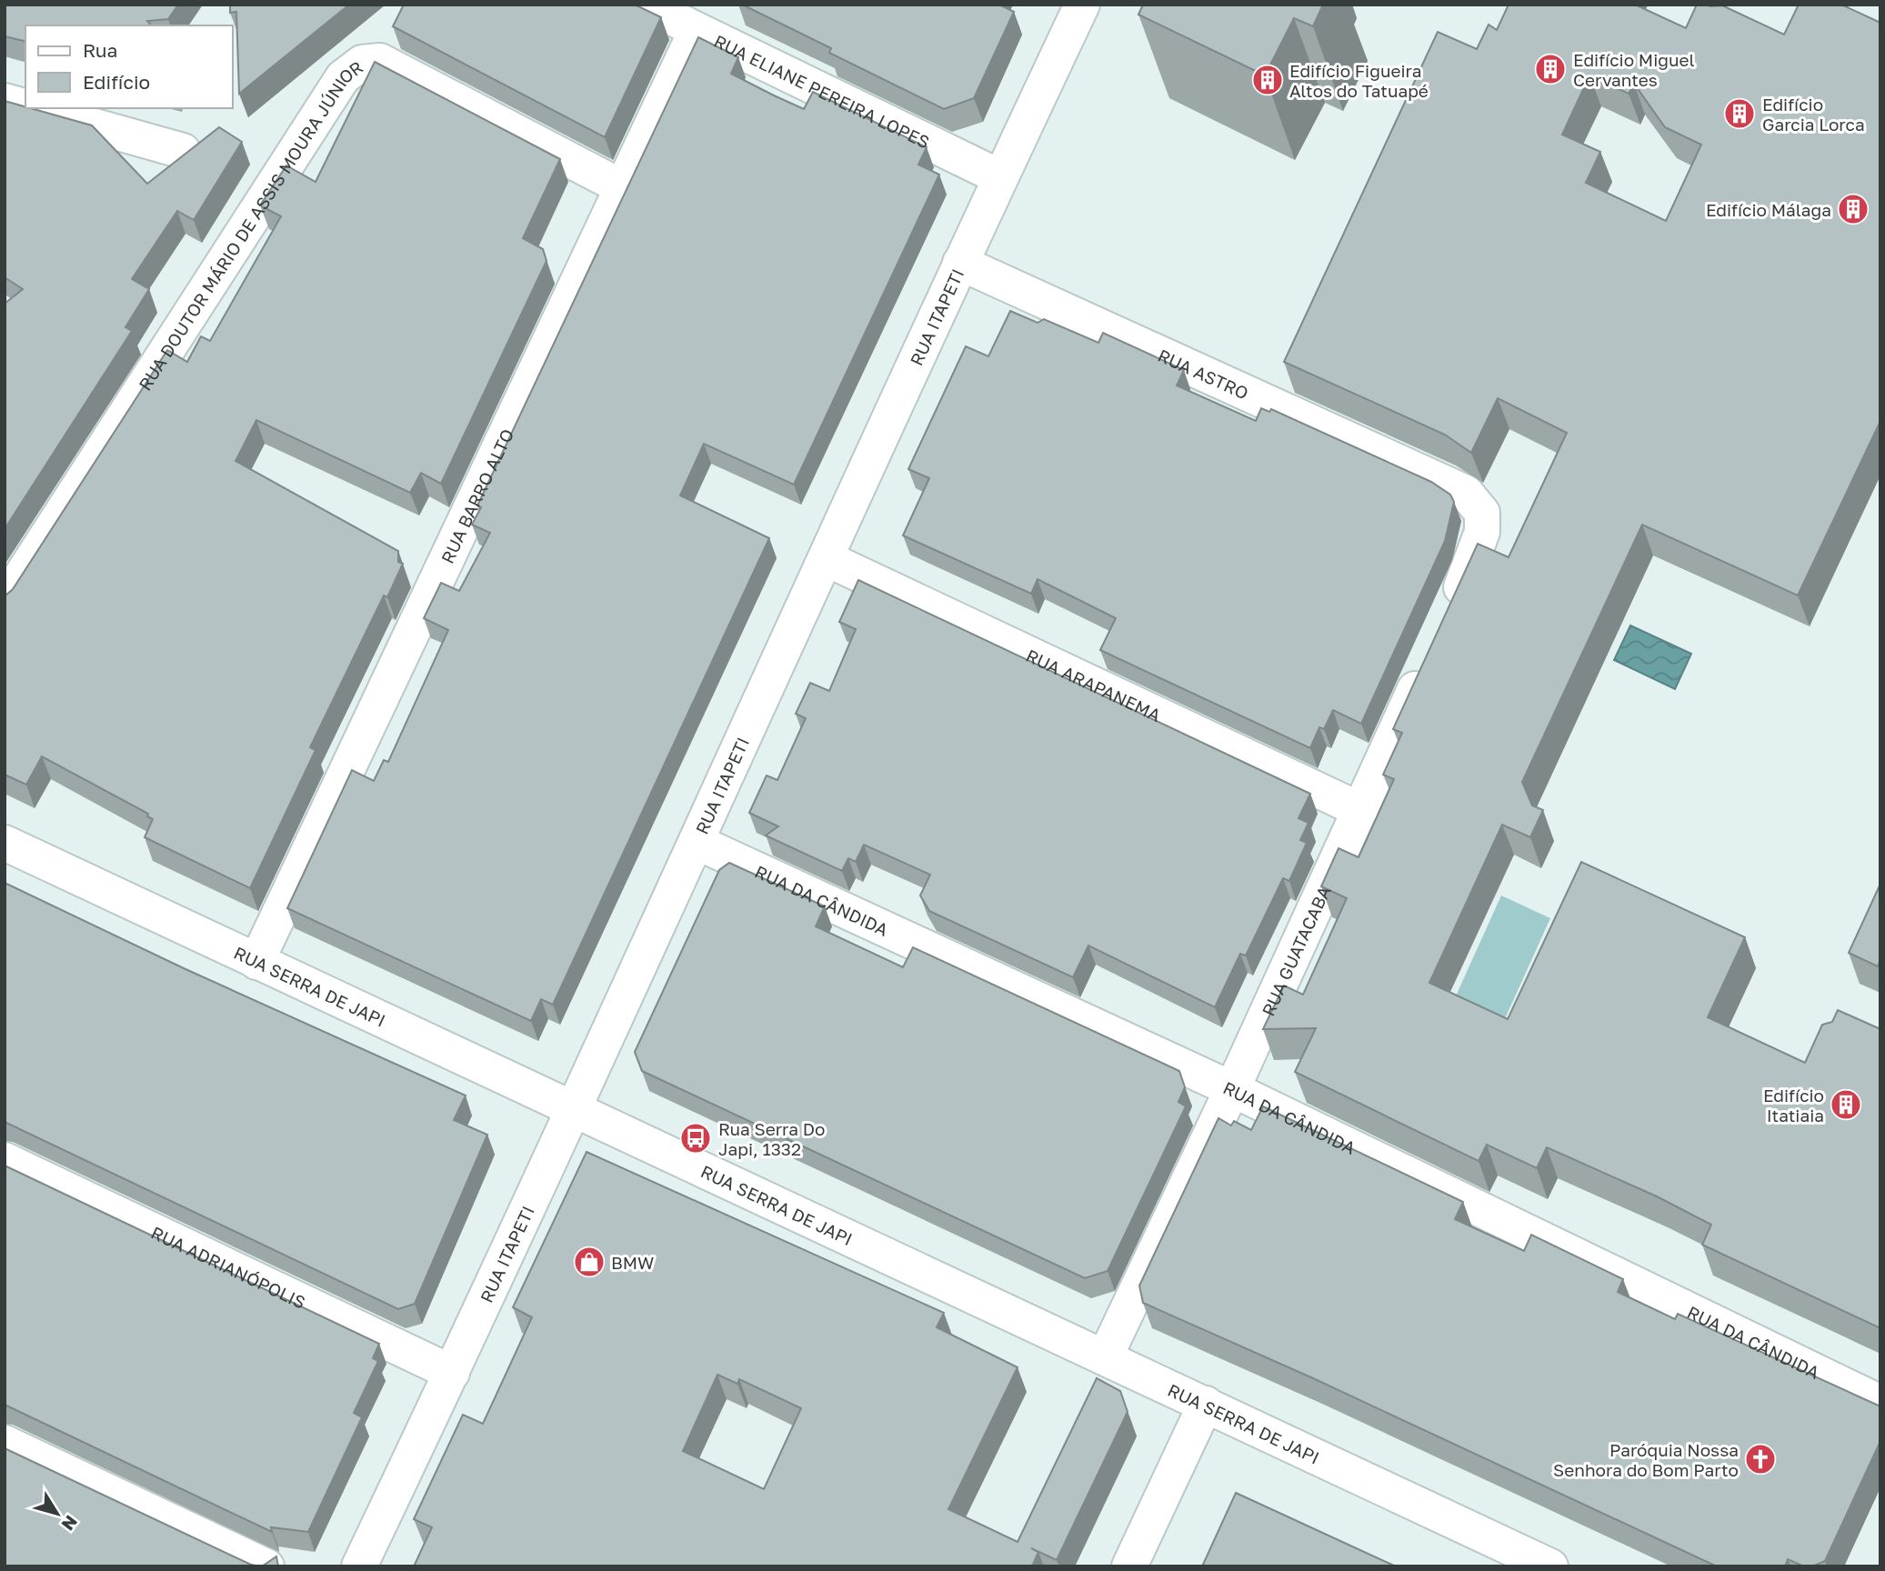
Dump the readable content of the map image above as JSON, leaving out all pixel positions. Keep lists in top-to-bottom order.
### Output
{
  "streets": {
    "street": [
      "RUA ELIANE PEREIRA LOPES",
      "RUA DOUTOR MÁRIO DE ASSIS MOURA JÚNIOR",
      "RUA ITAPETI",
      "RUA ASTRO",
      "RUA BARRO ALTO",
      "RUA ARAPANEMA",
      "RUA DA CÂNDIDA",
      "RUA GUATACABA",
      "RUA SERRA DE JAPI",
      "RUA ADRIANÓPOLIS"
    ]
  },
  "crossings": [
    ["RUA ELIANE PEREIRA LOPES", "RUA ITAPETI"],
    ["RUA ELIANE PEREIRA LOPES", "RUA BARRO ALTO"],
    ["RUA DOUTOR MÁRIO DE ASSIS MOURA JÚNIOR", "RUA BARRO ALTO"],
    ["RUA ITAPETI", "RUA ASTRO"],
    ["RUA ITAPETI", "RUA ARAPANEMA"],
    ["RUA ITAPETI", "RUA DA CÂNDIDA"],
    ["RUA ITAPETI", "RUA SERRA DE JAPI"],
    ["RUA ITAPETI", "RUA ADRIANÓPOLIS"],
    ["RUA BARRO ALTO", "RUA SERRA DE JAPI"],
    ["RUA ARAPANEMA", "RUA GUATACABA"],
    ["RUA DA CÂNDIDA", "RUA GUATACABA"],
    ["RUA GUATACABA", "RUA SERRA DE JAPI"]
  ],
  "places": {
    "building": [
      "Edifício Miguel Cervantes",
      "Edifício Figueira Altos do Tatuapé",
      "Edifício Garcia Lorca",
      "Edifício Málaga",
      "Edifício Itatiaia"
    ],
    "bus stop": ["Rua Serra Do Japi, 1332"],
    "shop": ["BMW"],
    "church": ["Paróquia Nossa Senhora do Bom Parto"]
  },
  "legend": ["Rua", "Edifício"],
  "north": "bottom right"
}
